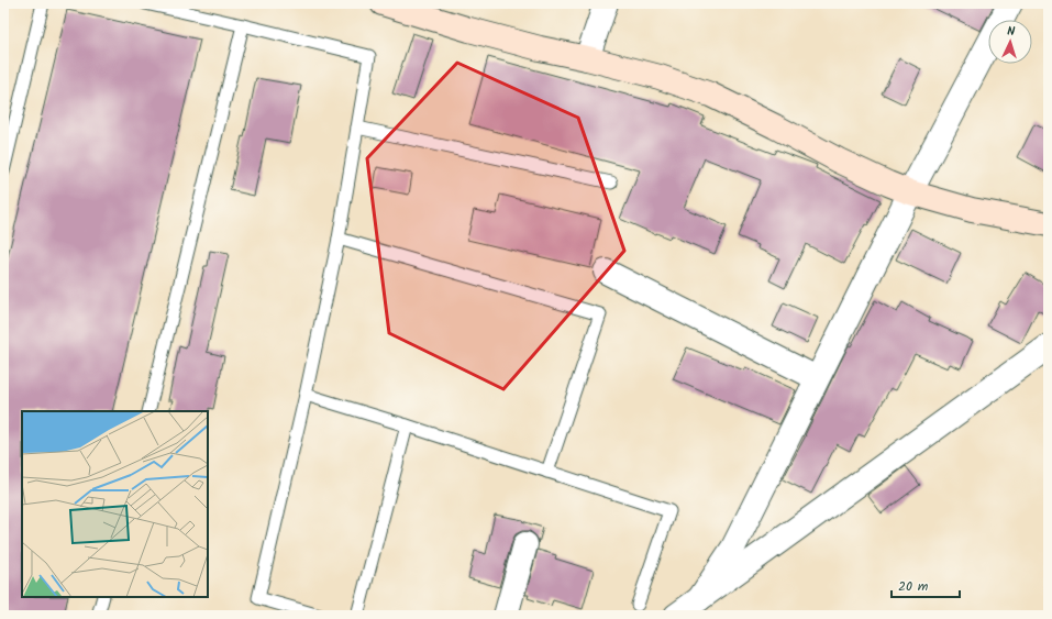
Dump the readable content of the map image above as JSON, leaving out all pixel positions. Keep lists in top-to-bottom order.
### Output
{
  "scale_bar": "20 m",
  "north": "top"
}
